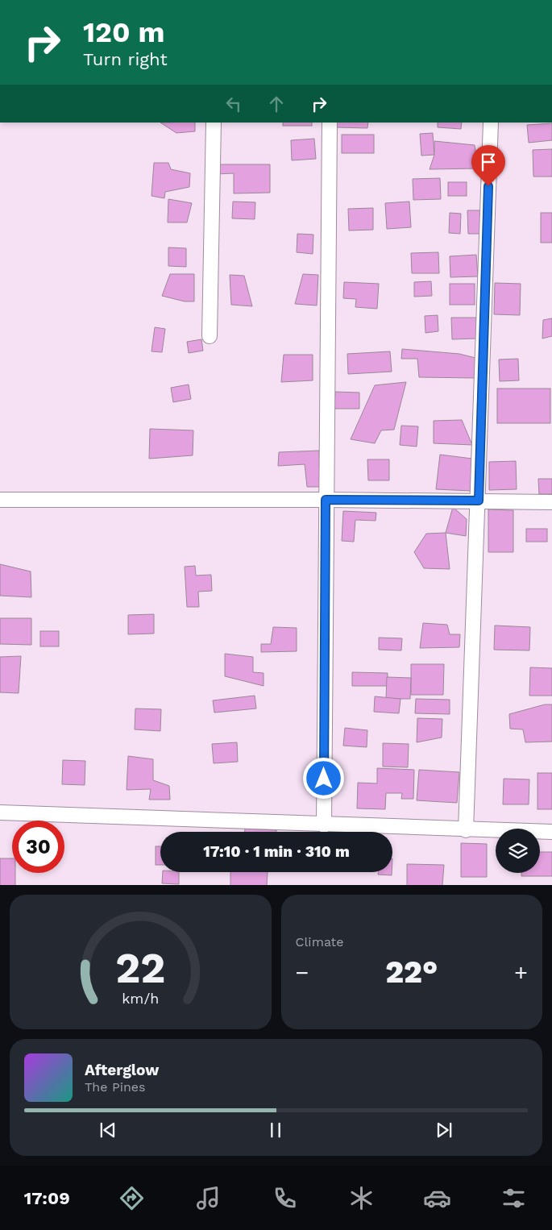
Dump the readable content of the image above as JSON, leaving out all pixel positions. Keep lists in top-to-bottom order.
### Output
{
  "page": {
    "turn": ["120 m", "Turn right"],
    "limit": "30",
    "trip": "17:10 · 1 min · 310 m",
    "tile": "Climate",
    "heat": ["−", "22°", "+"],
    "song": ["Afterglow", "The Pines"],
    "tabs": "17:09",
    "gauge": ["22", "km/h"]
  }
}
